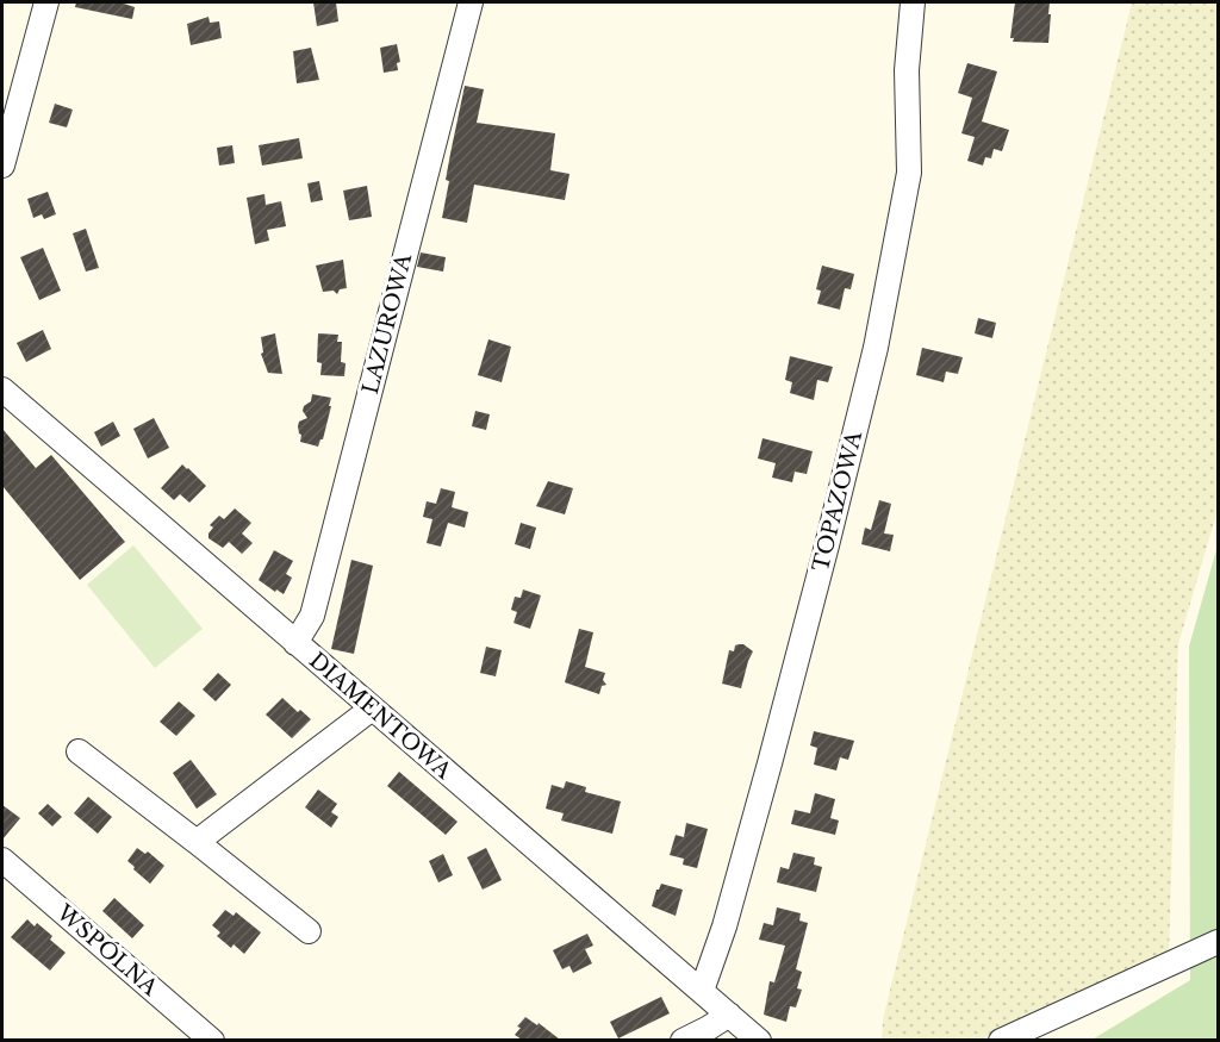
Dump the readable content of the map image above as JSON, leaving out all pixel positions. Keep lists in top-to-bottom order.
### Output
{
  "streets": {
    "street": [
      "LAZUROWA",
      "TOPAZOWA",
      "DIAMENTOWA",
      "WSPÓLNA"
    ]
  },
  "crossings": [
    ["LAZUROWA", "DIAMENTOWA"],
    ["TOPAZOWA", "DIAMENTOWA"]
  ]
}
